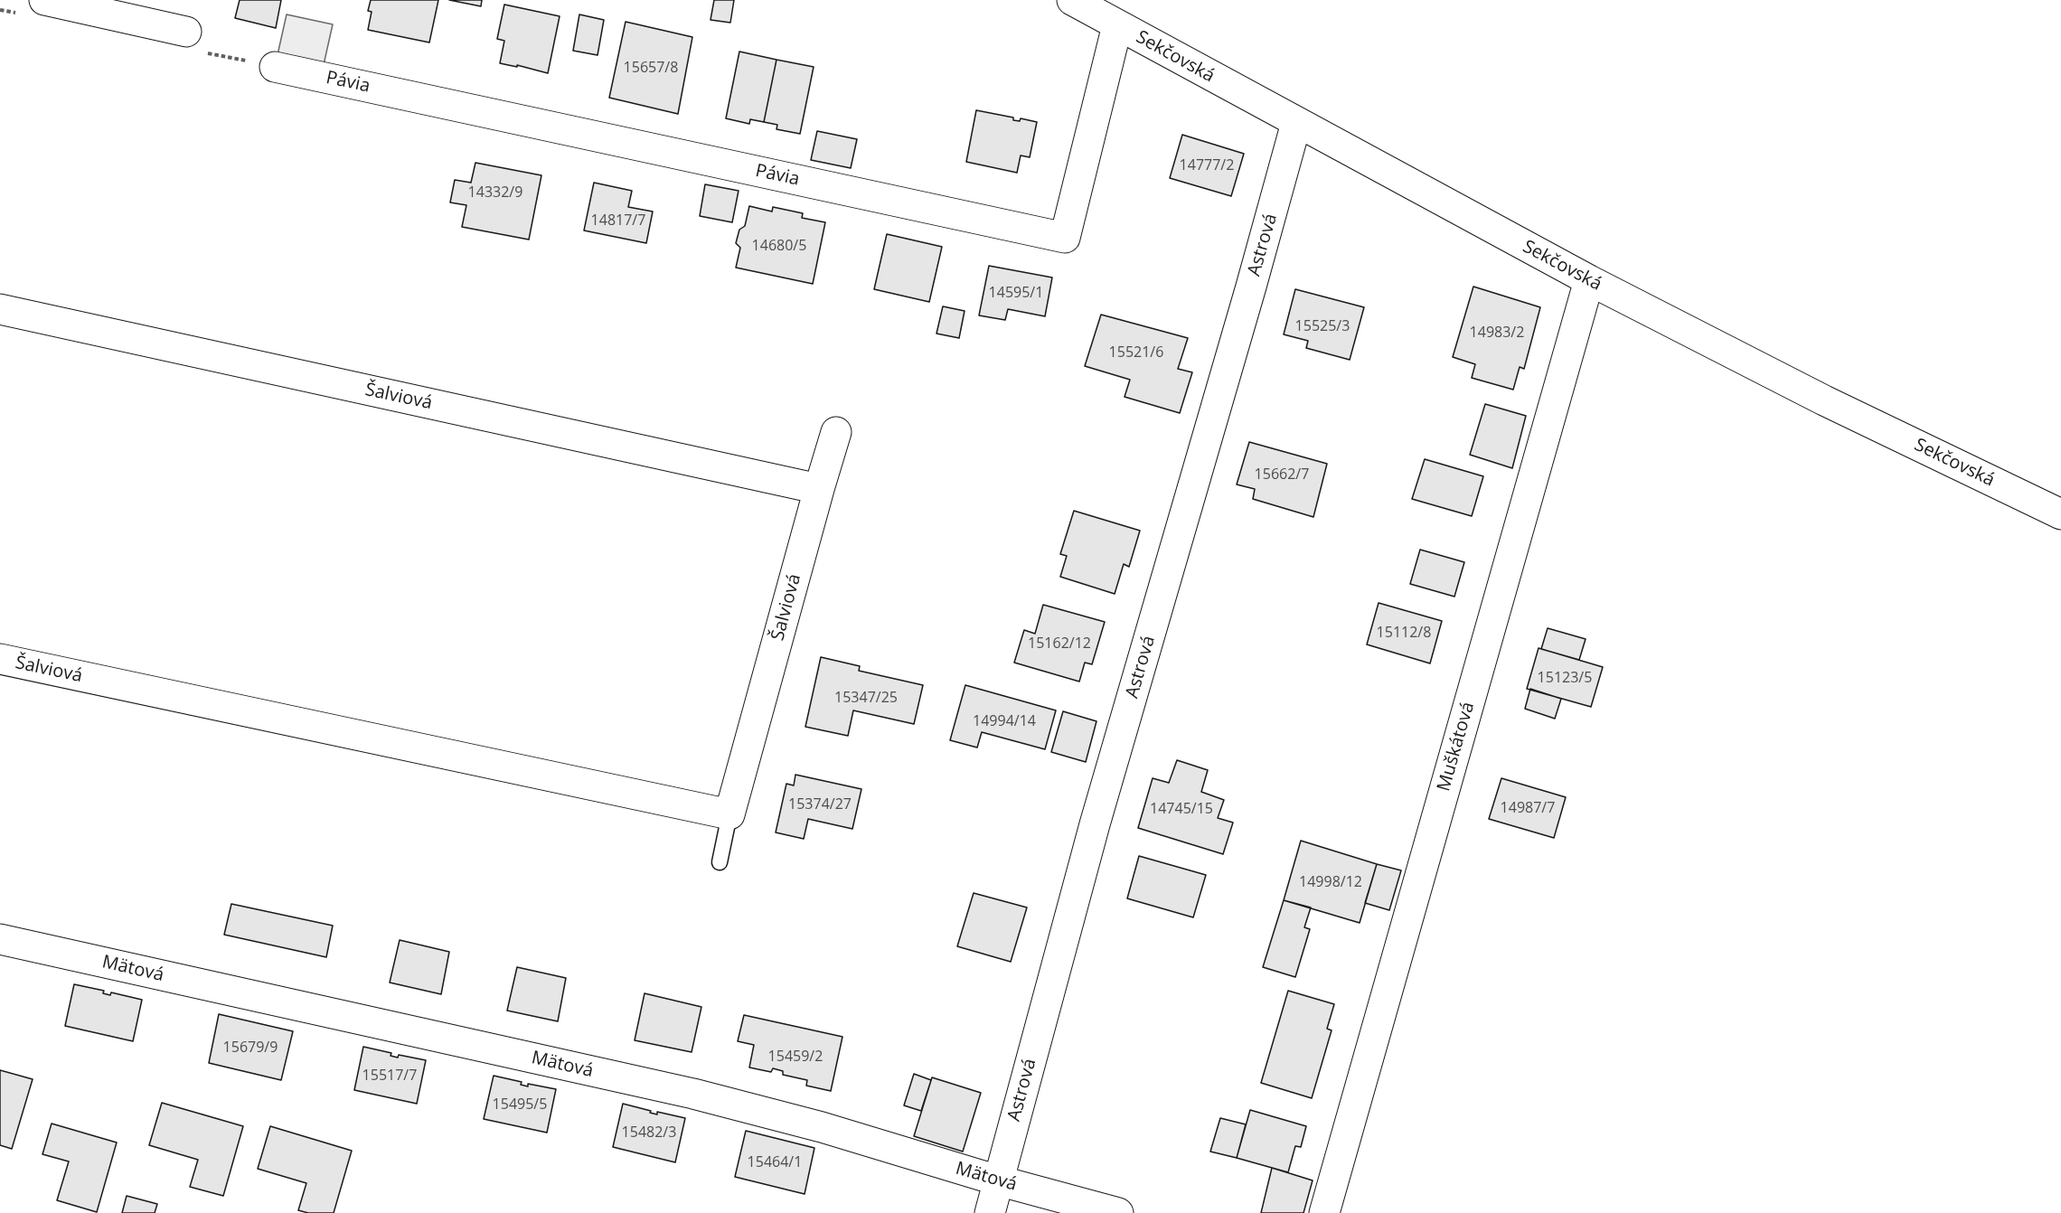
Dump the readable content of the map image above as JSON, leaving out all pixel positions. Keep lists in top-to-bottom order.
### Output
{
  "streets": {
    "street": [
      "Sekčovská",
      "Pávia",
      "Astrová",
      "Šalviová",
      "Muškátová",
      "Mätová"
    ]
  },
  "crossings": [
    ["Sekčovská", "Pávia"],
    ["Sekčovská", "Astrová"],
    ["Sekčovská", "Muškátová"],
    ["Astrová", "Mätová"]
  ],
  "house_numbers": [
    "15657/8",
    "14777/2",
    "14332/9",
    "14817/7",
    "14680/5",
    "14595/1",
    "15525/3",
    "14983/2",
    "15521/6",
    "15662/7",
    "15112/8",
    "15162/12",
    "15123/5",
    "15347/25",
    "14994/14",
    "15374/27",
    "14987/7",
    "14745/15",
    "14998/12",
    "15679/9",
    "15459/2",
    "15517/7",
    "15495/5",
    "15482/3",
    "15464/1"
  ]
}
